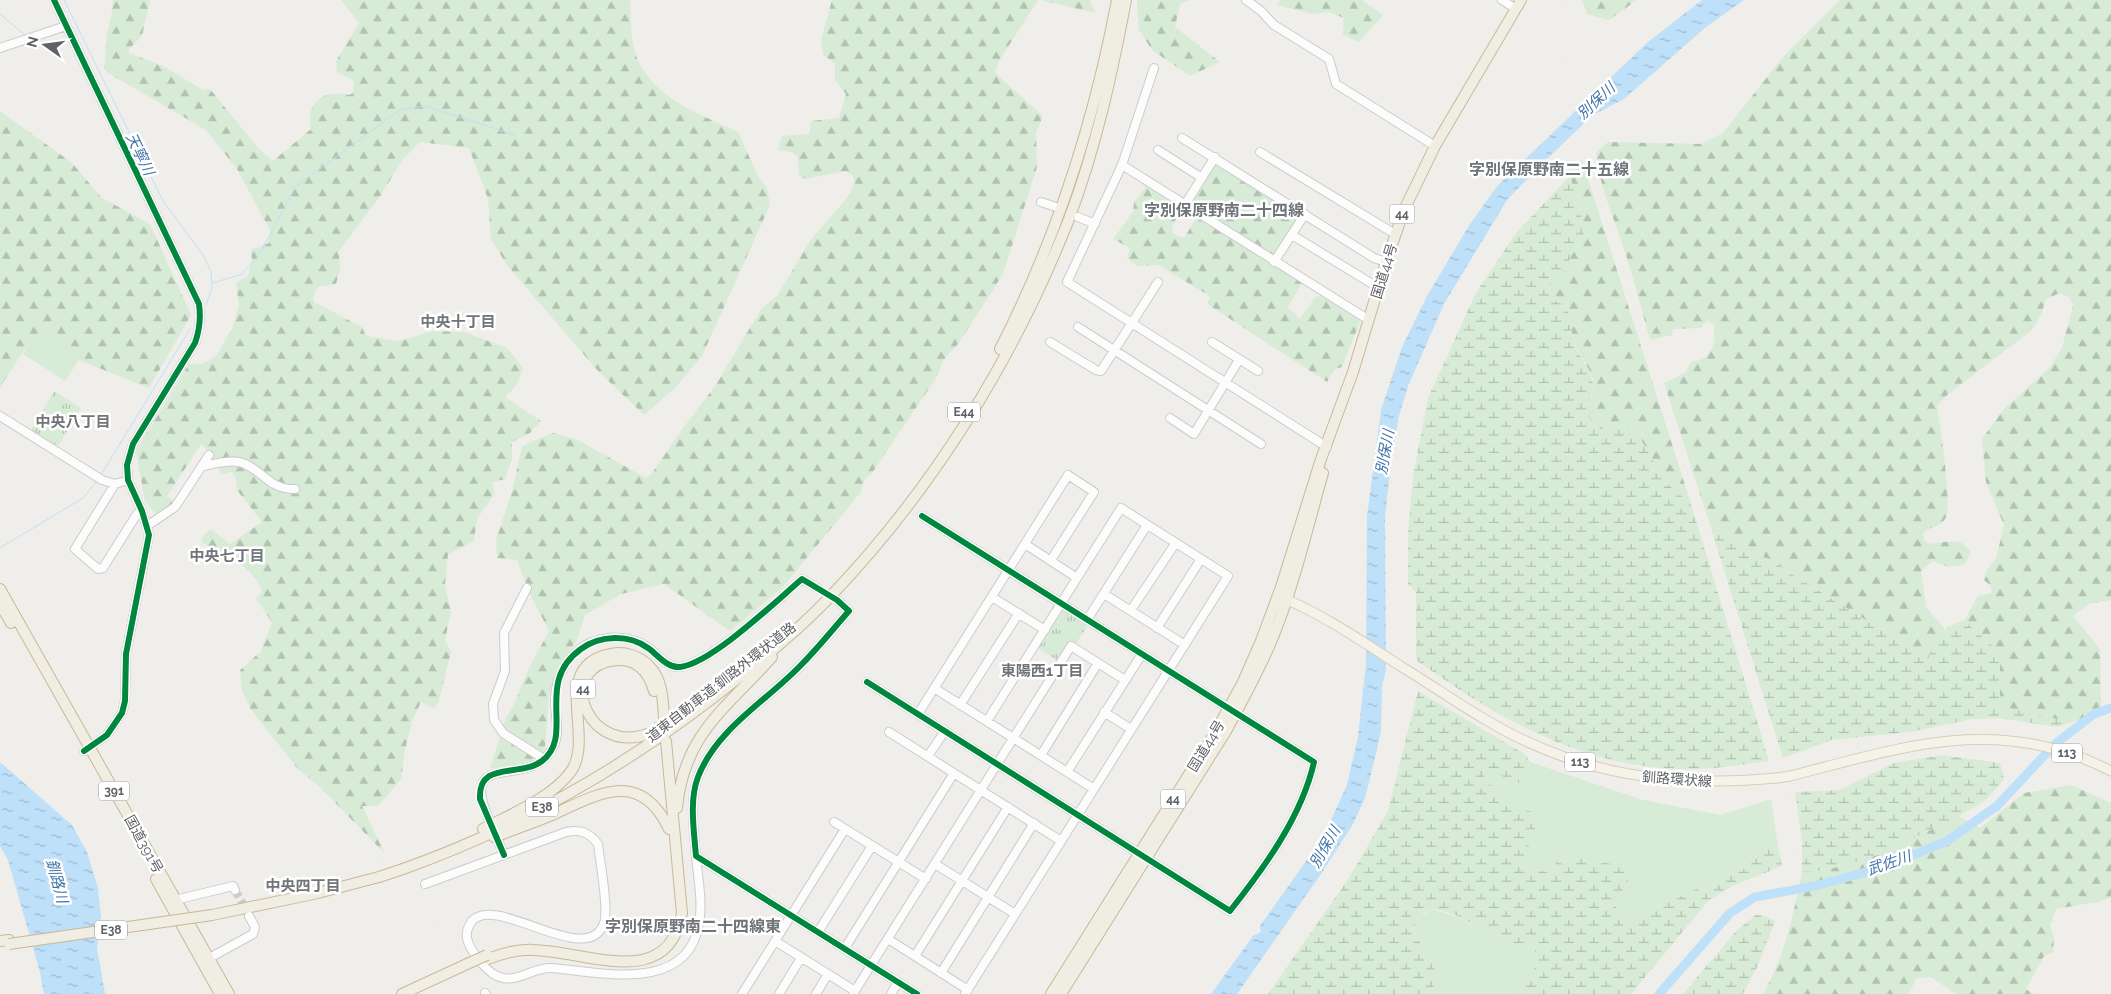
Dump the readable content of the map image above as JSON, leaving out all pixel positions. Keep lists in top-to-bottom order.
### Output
{
  "streets": {
    "highway": [
      "44",
      "国道44号",
      "E44",
      "道東自動車道;釧路外環状道路",
      "391",
      "E38",
      "国道391号"
    ],
    "main road": ["113", "釧路環状線"]
  },
  "crossings": [
    ["44", "道東自動車道;釧路外環状道路"],
    ["国道44号", "釧路環状線"]
  ],
  "districts": [
    "字別保原野南二十五線",
    "字別保原野南二十四線",
    "中央十丁目",
    "中央八丁目",
    "中央七丁目",
    "東陽西1丁目",
    "中央四丁目",
    "字別保原野南二十四線東"
  ],
  "water": [
    "別保川",
    "天寧川",
    "武佐川",
    "釧路川"
  ],
  "north": "left"
}
